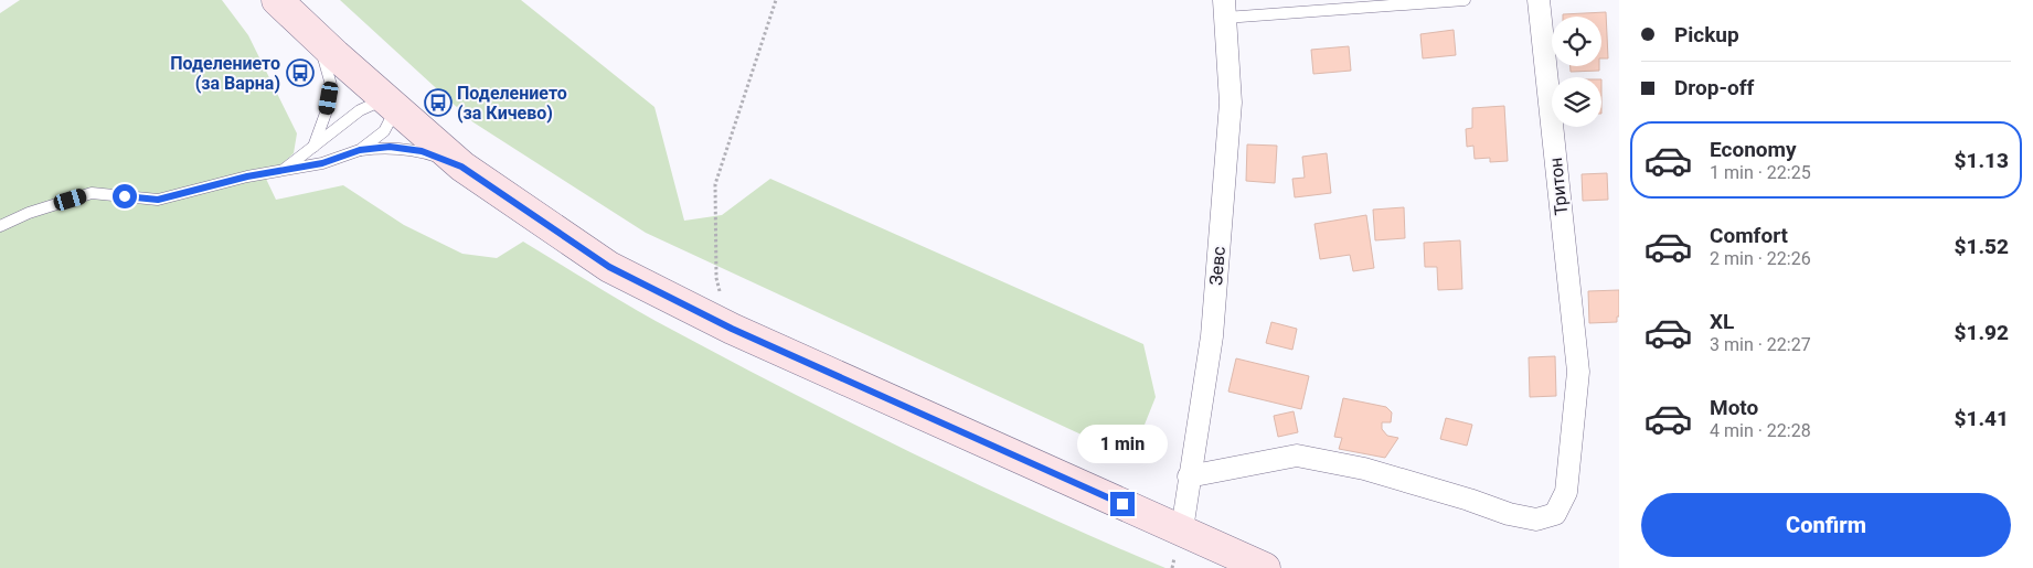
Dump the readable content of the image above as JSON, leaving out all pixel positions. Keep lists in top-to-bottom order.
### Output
{
  "streets": {
    "street": ["Тритон", "Зевс"]
  },
  "crossings": [
    ["Тритон", "Зевс"]
  ],
  "places": {
    "bus stop": ["Поделението (за Варна)", "Поделението (за Кичево)"]
  },
  "page": {
    "banner": ["Pickup", "Drop-off"],
    "list": [
      {
        "name": "Economy",
        "note": "1 min · 22:25",
        "value": "$1.13"
      },
      {
        "name": "Comfort",
        "note": "2 min · 22:26",
        "value": "$1.52"
      },
      {
        "name": "XL",
        "note": "3 min · 22:27",
        "value": "$1.92"
      },
      {
        "name": "Moto",
        "note": "4 min · 22:28",
        "value": "$1.41"
      }
    ],
    "bubble": "1 min",
    "buttons": "Confirm"
  }
}
